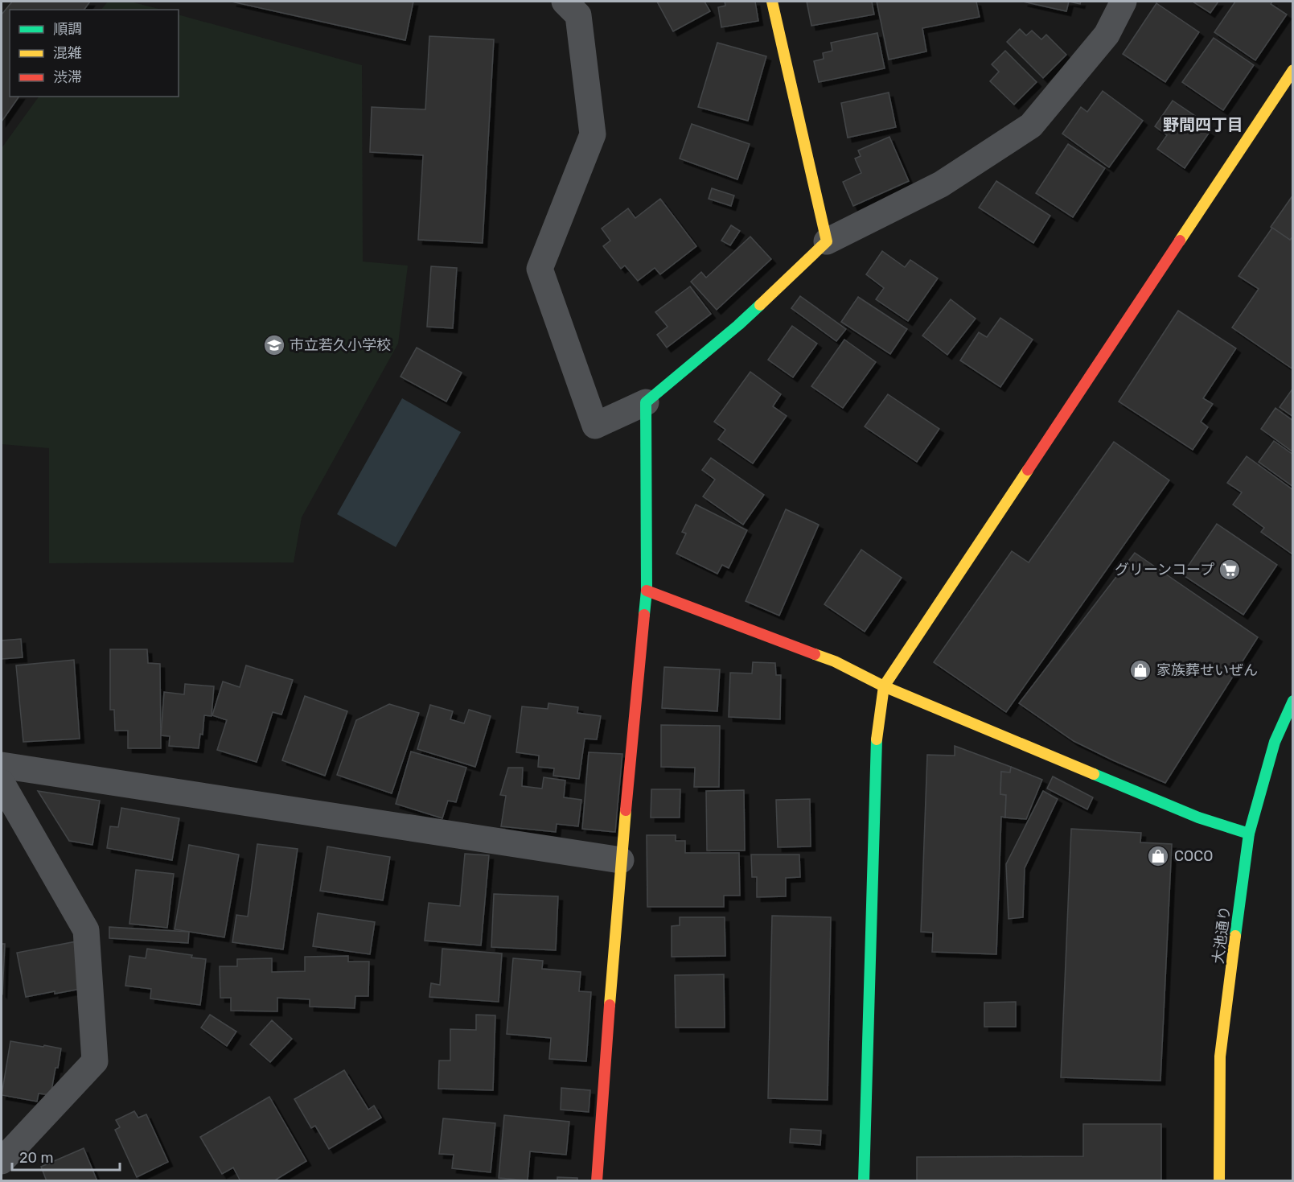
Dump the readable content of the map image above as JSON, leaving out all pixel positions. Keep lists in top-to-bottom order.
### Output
{
  "streets": {
    "street": ["大池通り"]
  },
  "districts": ["野間四丁目"],
  "places": {
    "school or university": ["市立若久小学校"],
    "supermarket": ["グリーンコープ"],
    "shop": ["家族葬せいぜん", "COCO"]
  },
  "legend": ["順調", "混雑", "渋滞"],
  "scale_bar": "20 m"
}
